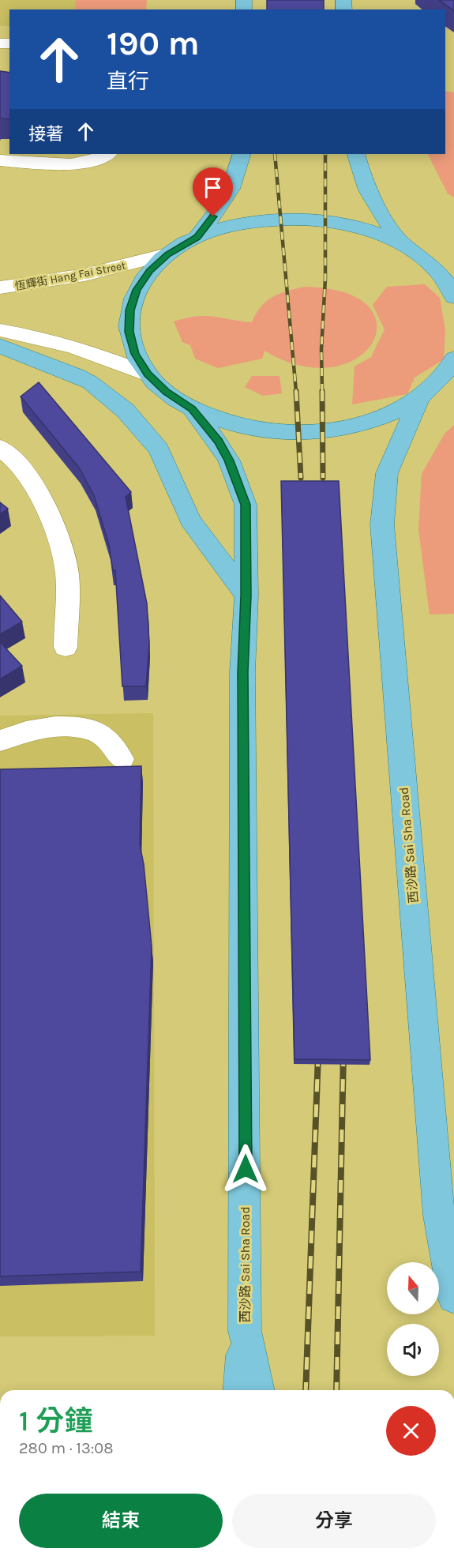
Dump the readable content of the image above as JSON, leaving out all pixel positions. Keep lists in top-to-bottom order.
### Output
{
  "streets": {
    "main road": ["西沙路 Sai Sha Road"],
    "street": ["恆輝街 Hang Fai Street"]
  },
  "north": "top",
  "page": {
    "turn": ["190 m", "直行"],
    "then": "接著",
    "heading": ["1 分鐘", "280 m · 13:08"],
    "buttons": ["結束", "分享"]
  }
}
